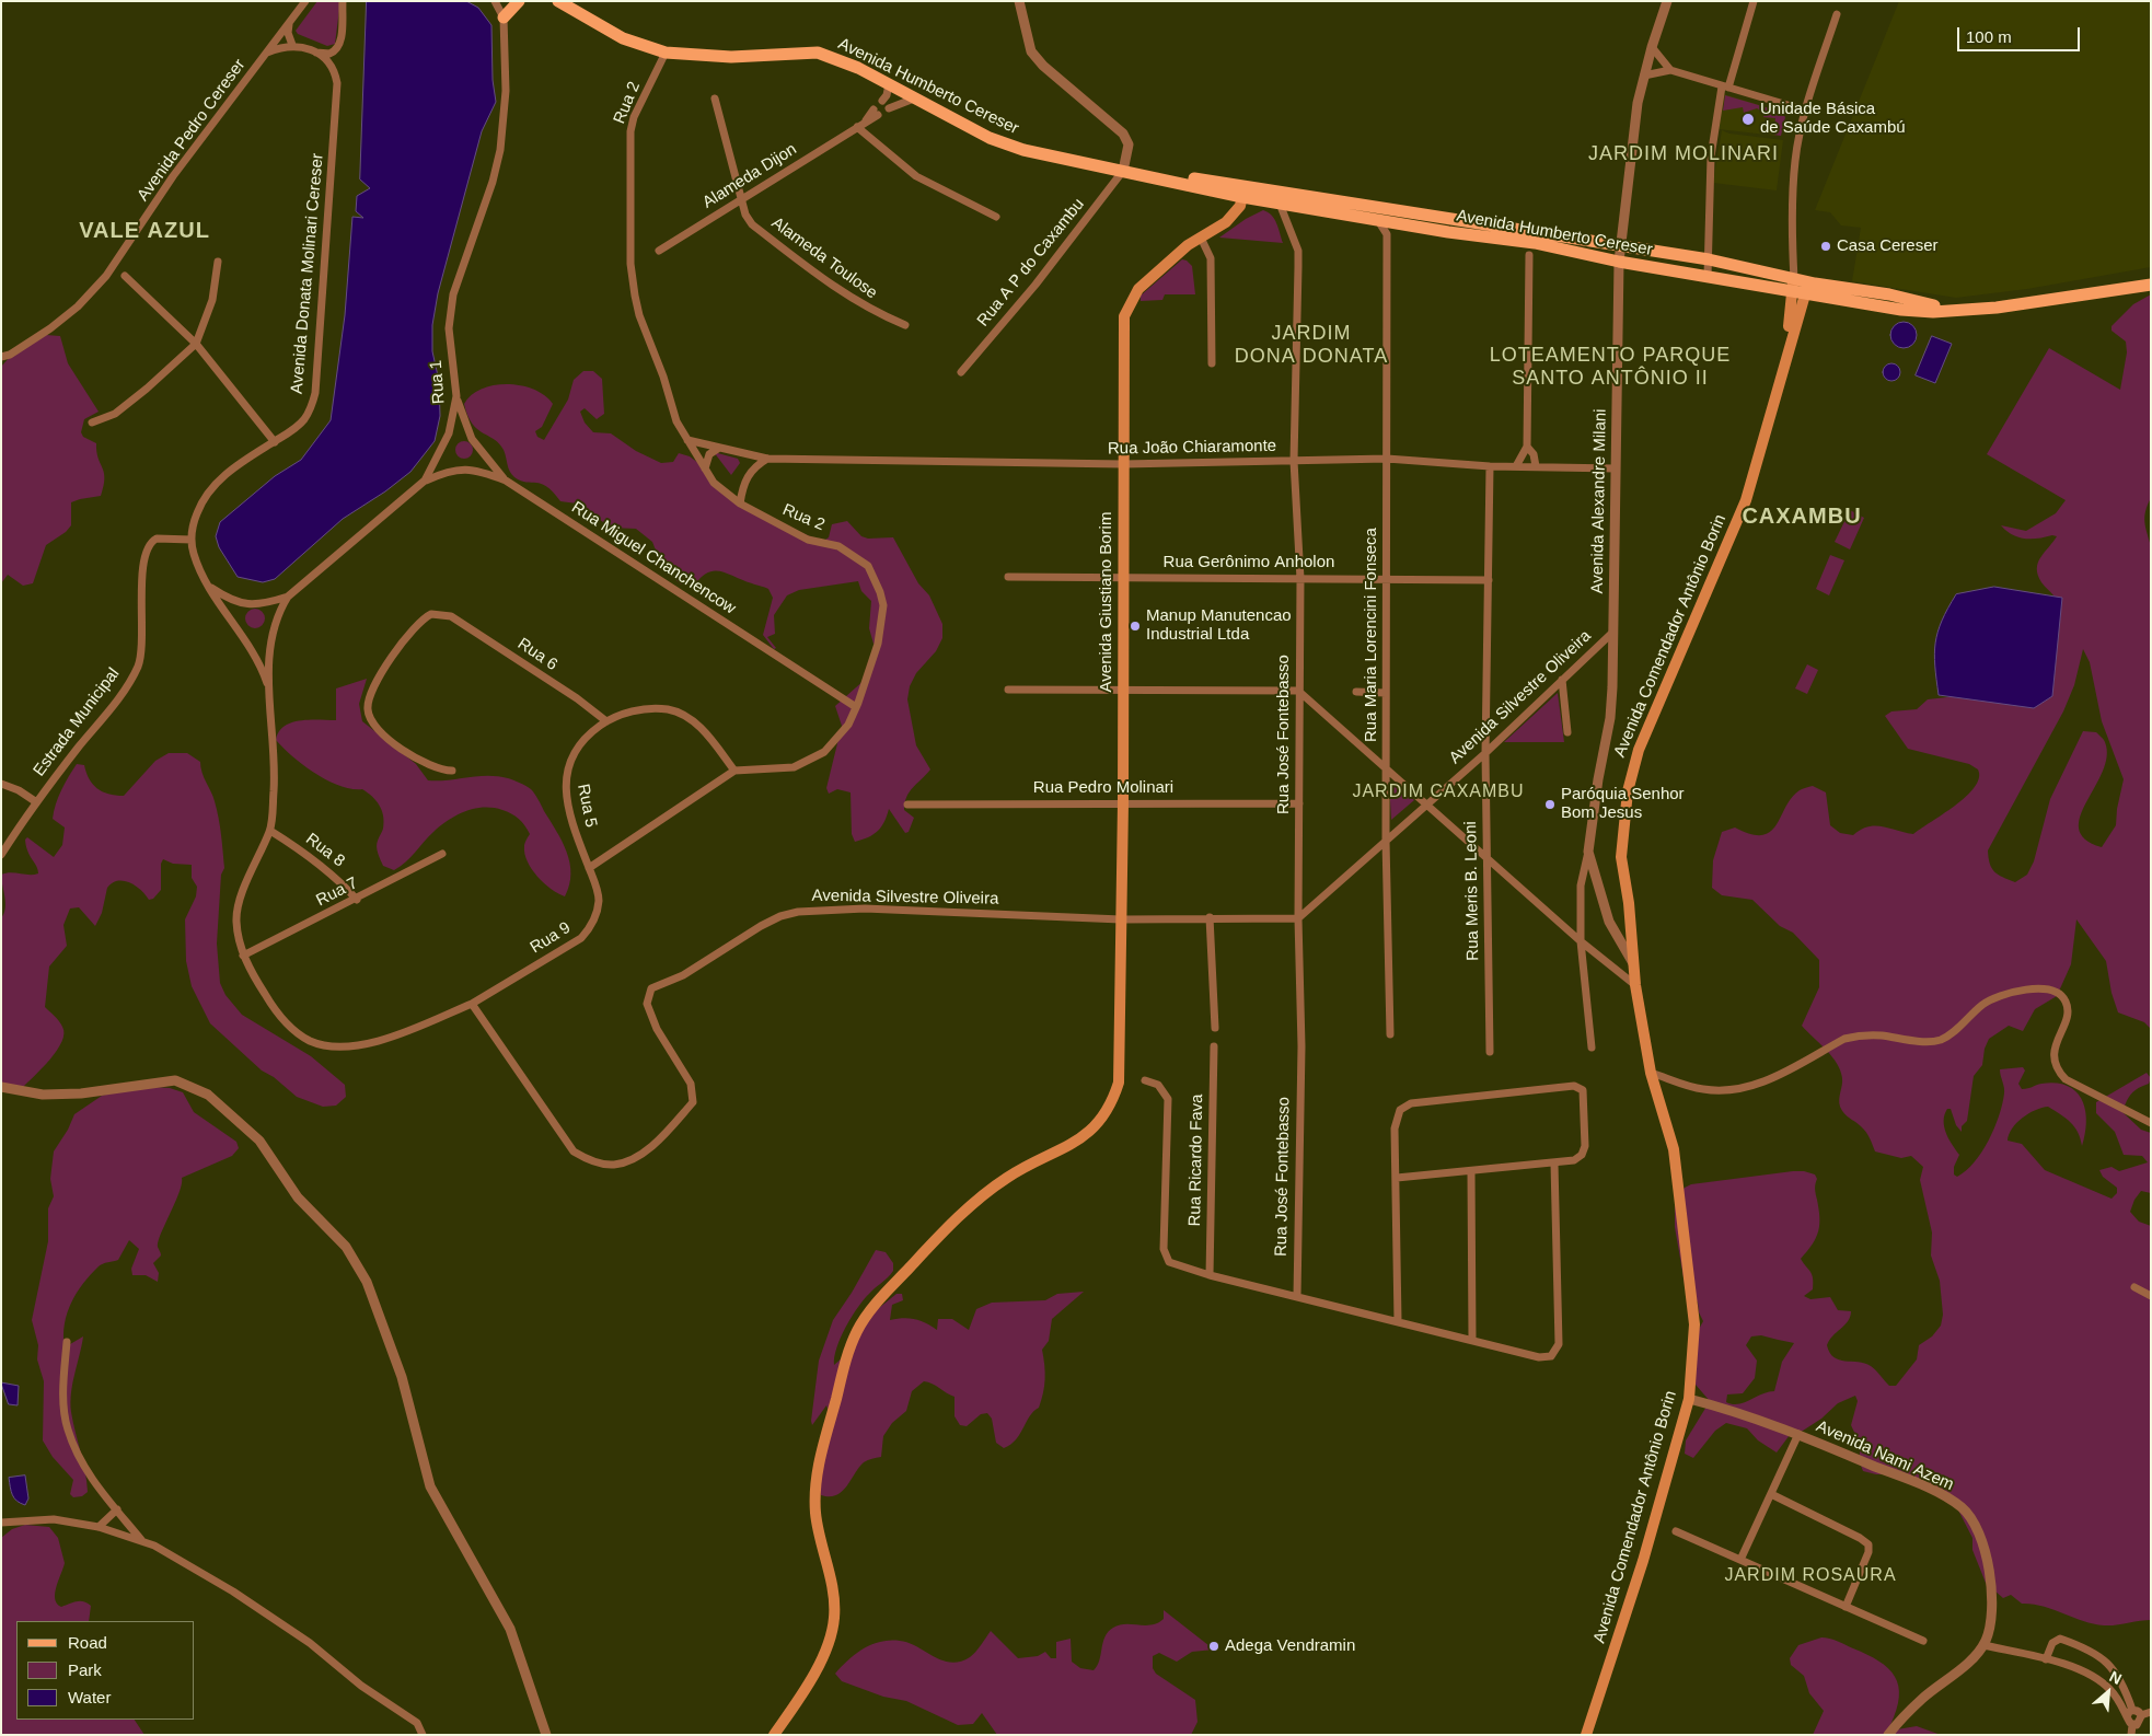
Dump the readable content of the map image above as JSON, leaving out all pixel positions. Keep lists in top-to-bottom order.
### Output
{
  "streets": {
    "main road": ["Avenida Humberto Cereser", "Avenida Giustiano Borim", "Avenida Comendador Antônio Borin"],
    "street": [
      "Rua 2",
      "Avenida Pedro Cereser",
      "Alameda Dijon",
      "Alameda Toulose",
      "Rua A P do Caxambu",
      "Avenida Donata Molinari Cereser",
      "Rua 1",
      "Rua João Chiaramonte",
      "Avenida Alexandre Milani",
      "Rua Miguel Chanchencow",
      "Rua Gerônimo Anholon",
      "Rua Maria Lorencini Fonseca",
      "Rua 6",
      "Avenida Silvestre Oliveira",
      "Estrada Municipal",
      "Rua José Fontebasso",
      "Rua Pedro Molinari",
      "Rua 5",
      "Rua 8",
      "Rua Meris B. Leoni",
      "Rua 7",
      "Rua 9",
      "Rua Ricardo Fava",
      "Avenida Nami Azem"
    ]
  },
  "crossings": [
    ["Avenida Humberto Cereser", "Rua 2"],
    ["Avenida Humberto Cereser", "Rua A P do Caxambu"],
    ["Avenida Humberto Cereser", "Avenida Alexandre Milani"],
    ["Avenida Humberto Cereser", "Avenida Giustiano Borim"],
    ["Avenida Humberto Cereser", "Avenida Comendador Antônio Borin"],
    ["Avenida Humberto Cereser", "Rua José Fontebasso"],
    ["Rua 2", "Rua João Chiaramonte"],
    ["Rua 2", "Rua Miguel Chanchencow"],
    ["Rua 2", "Rua 5"],
    ["Alameda Dijon", "Alameda Toulose"],
    ["Avenida Donata Molinari Cereser", "Rua 1"],
    ["Avenida Donata Molinari Cereser", "Estrada Municipal"],
    ["Rua 1", "Rua Miguel Chanchencow"],
    ["Rua João Chiaramonte", "Avenida Alexandre Milani"],
    ["Rua João Chiaramonte", "Avenida Giustiano Borim"],
    ["Rua João Chiaramonte", "Rua Maria Lorencini Fonseca"],
    ["Rua João Chiaramonte", "Rua José Fontebasso"],
    ["Rua João Chiaramonte", "Rua Meris B. Leoni"],
    ["Avenida Alexandre Milani", "Avenida Comendador Antônio Borin"],
    ["Avenida Alexandre Milani", "Avenida Silvestre Oliveira"],
    ["Rua Gerônimo Anholon", "Avenida Giustiano Borim"],
    ["Rua Gerônimo Anholon", "Rua Maria Lorencini Fonseca"],
    ["Rua Gerônimo Anholon", "Rua José Fontebasso"],
    ["Rua Gerônimo Anholon", "Rua Meris B. Leoni"],
    ["Avenida Giustiano Borim", "Avenida Silvestre Oliveira"],
    ["Avenida Giustiano Borim", "Rua Pedro Molinari"],
    ["Rua Maria Lorencini Fonseca", "Avenida Silvestre Oliveira"],
    ["Avenida Comendador Antônio Borin", "Avenida Nami Azem"],
    ["Rua 6", "Rua 5"],
    ["Avenida Silvestre Oliveira", "Rua José Fontebasso"],
    ["Avenida Silvestre Oliveira", "Rua Meris B. Leoni"],
    ["Avenida Silvestre Oliveira", "Rua 9"],
    ["Rua José Fontebasso", "Rua Pedro Molinari"],
    ["Rua 5", "Rua 9"],
    ["Rua 8", "Rua 7"]
  ],
  "districts": [
    "JARDIM MOLINARI",
    "VALE AZUL",
    "JARDIM DONA DONATA",
    "LOTEAMENTO PARQUE SANTO ANTÔNIO II",
    "CAXAMBU",
    "JARDIM CAXAMBU",
    "JARDIM ROSAURA"
  ],
  "places": [
    "Unidade Básica de Saúde Caxambú",
    "Casa Cereser",
    "Manup Manutencao Industrial Ltda",
    "Paróquia Senhor Bom Jesus",
    "Adega Vendramin"
  ],
  "legend": ["Road", "Park", "Water"],
  "scale_bar": "100 m",
  "north": "top right"
}
